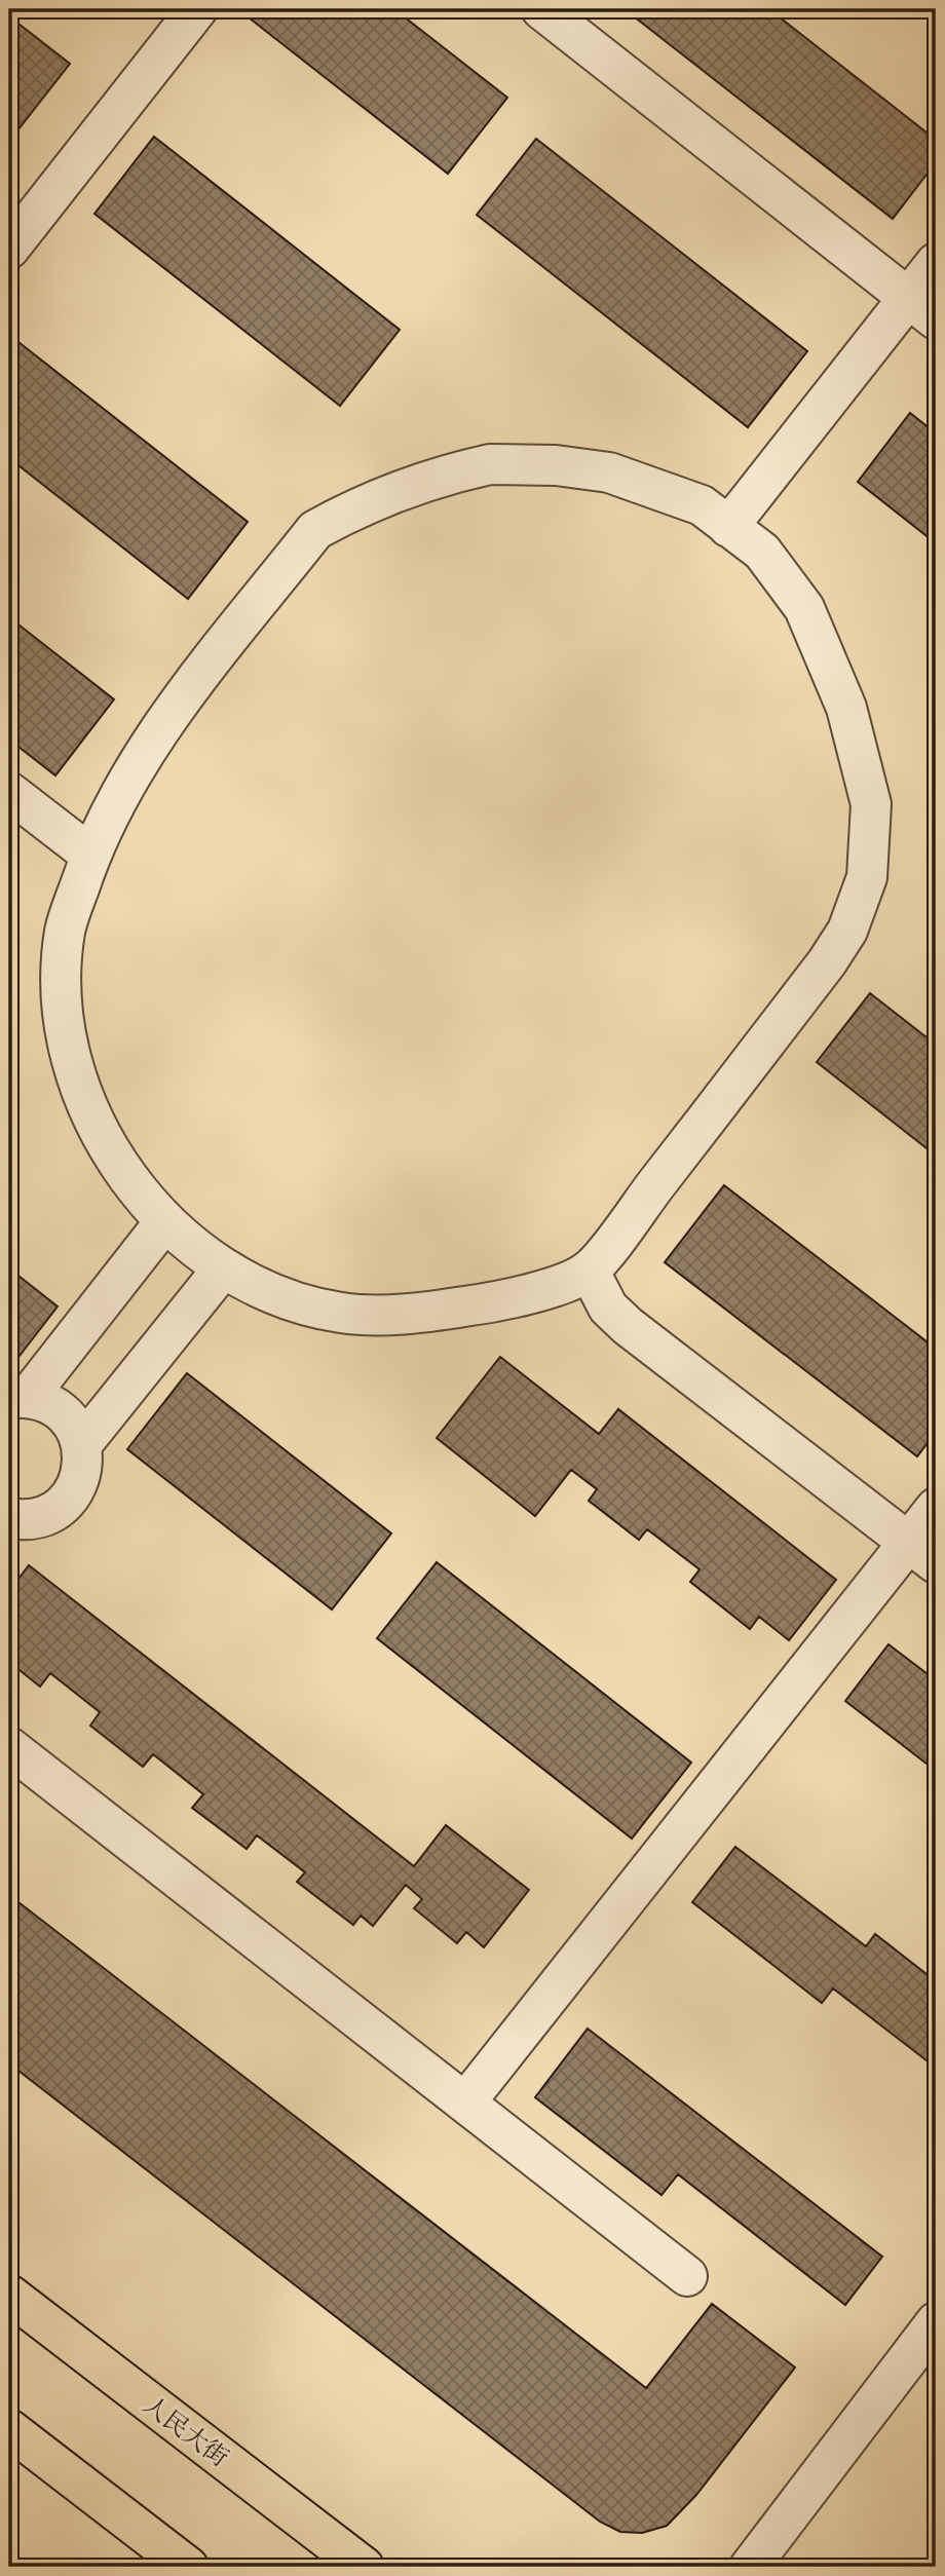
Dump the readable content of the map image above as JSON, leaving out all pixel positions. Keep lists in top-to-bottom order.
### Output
{
  "streets": {
    "main road": ["人民大街"]
  }
}
